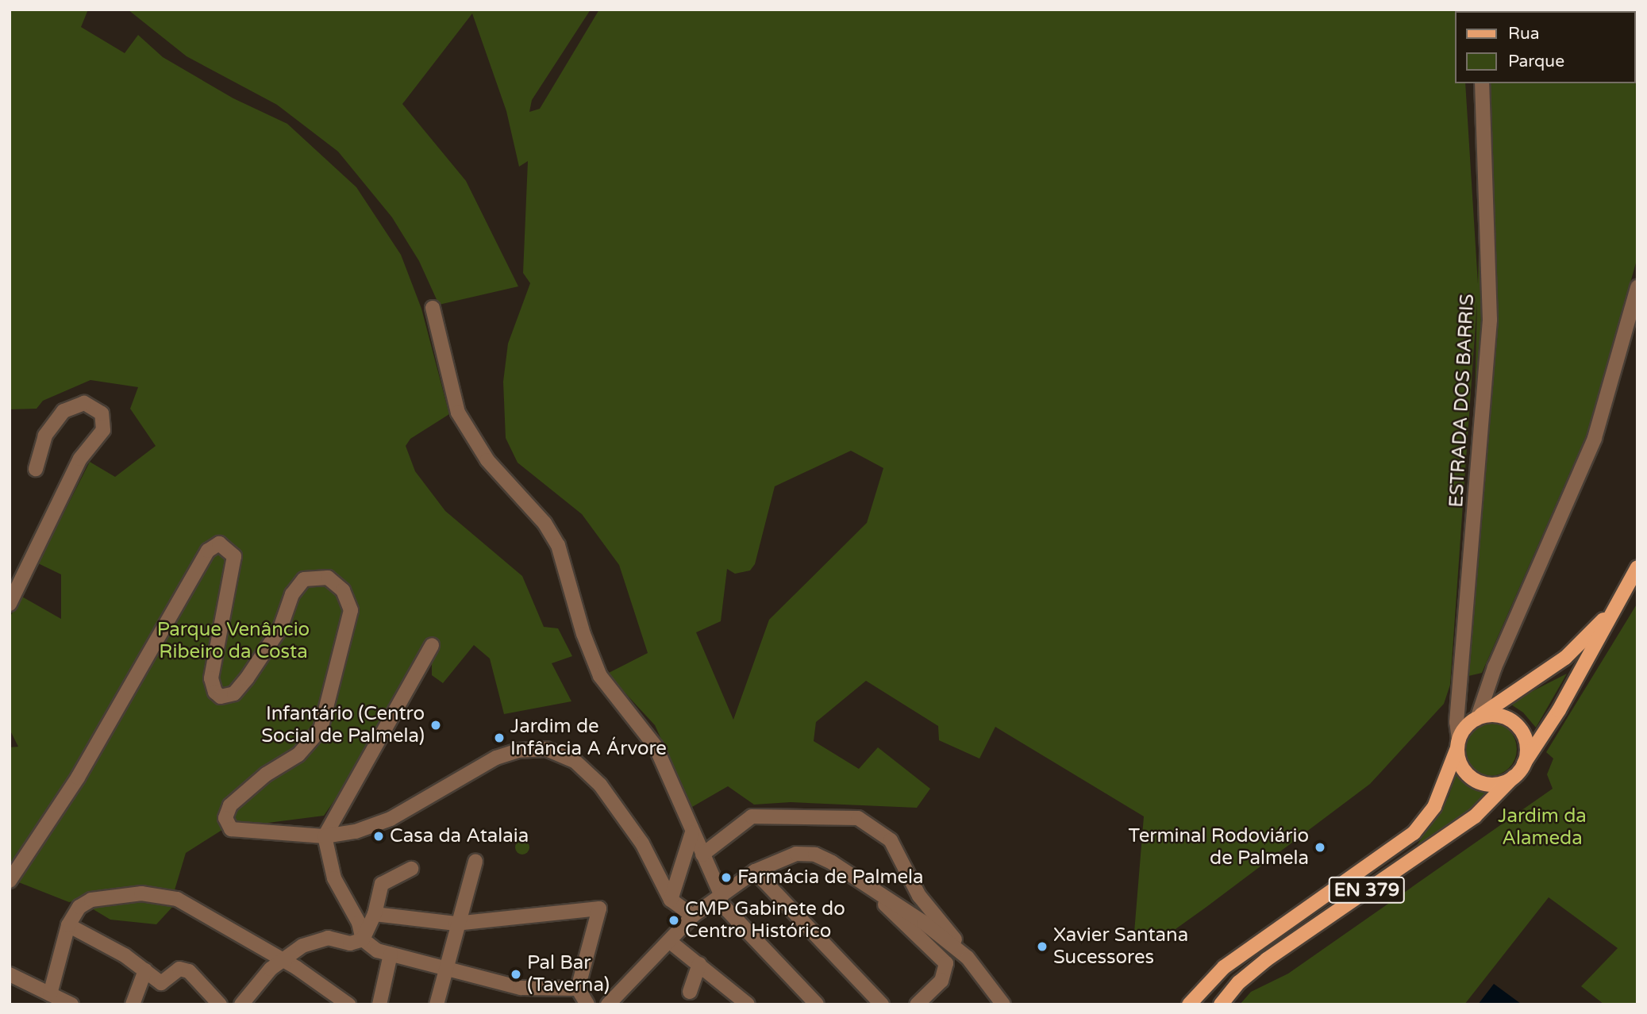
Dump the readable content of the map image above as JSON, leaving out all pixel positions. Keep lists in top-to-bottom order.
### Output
{
  "streets": {
    "main road": ["EN 379"],
    "street": ["ESTRADA DOS BARRIS"]
  },
  "crossings": [
    ["ESTRADA DOS BARRIS", "EN 379"]
  ],
  "parks": ["Parque Venâncio Ribeiro da Costa", "Jardim da Alameda"],
  "places": [
    "Infantário (Centro Social de Palmela)",
    "Jardim de Infância A Árvore",
    "Casa da Atalaia",
    "Terminal Rodoviário de Palmela",
    "Farmácia de Palmela",
    "CMP Gabinete do Centro Histórico",
    "Xavier Santana Sucessores",
    "Pal Bar (Taverna)"
  ],
  "legend": ["Rua", "Parque"]
}
